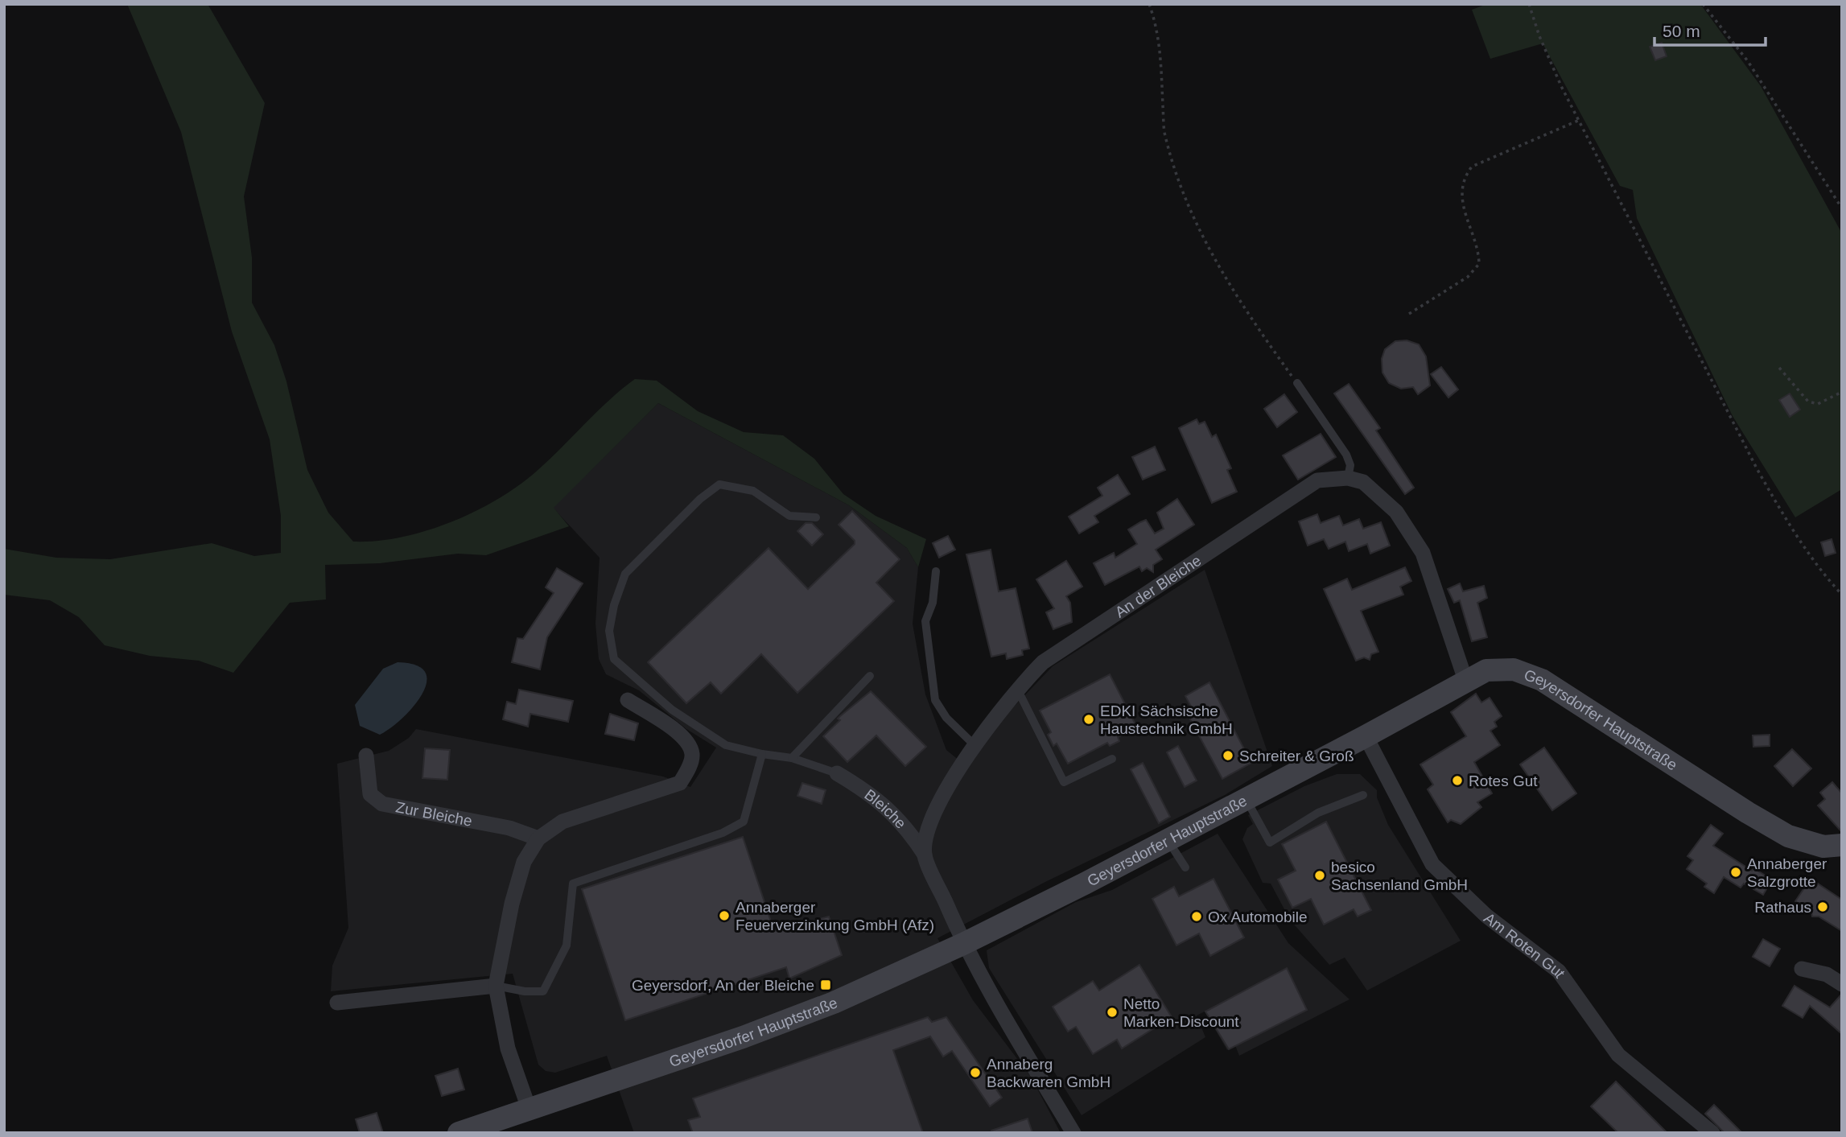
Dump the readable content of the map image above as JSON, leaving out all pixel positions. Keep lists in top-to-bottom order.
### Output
{
  "streets": {
    "main road": ["Geyersdorfer Hauptstraße"],
    "street": [
      "An der Bleiche",
      "Bleiche",
      "Zur Bleiche",
      "Am Roten Gut"
    ]
  },
  "crossings": [
    ["An der Bleiche", "Bleiche"],
    ["Geyersdorfer Hauptstraße", "Am Roten Gut"]
  ],
  "places": {
    "other": [
      "EDKI Sächsische Haustechnik GmbH",
      "Schreiter & Groß",
      "Rotes Gut",
      "Annaberger Salzgrotte",
      "besico Sachsenland GmbH",
      "Rathaus",
      "Annaberger Feuerverzinkung GmbH (Afz)",
      "Ox Automobile",
      "Netto Marken-Discount",
      "Annaberg Backwaren GmbH"
    ],
    "transit": ["Geyersdorf, An der Bleiche"]
  },
  "scale_bar": "50 m"
}
